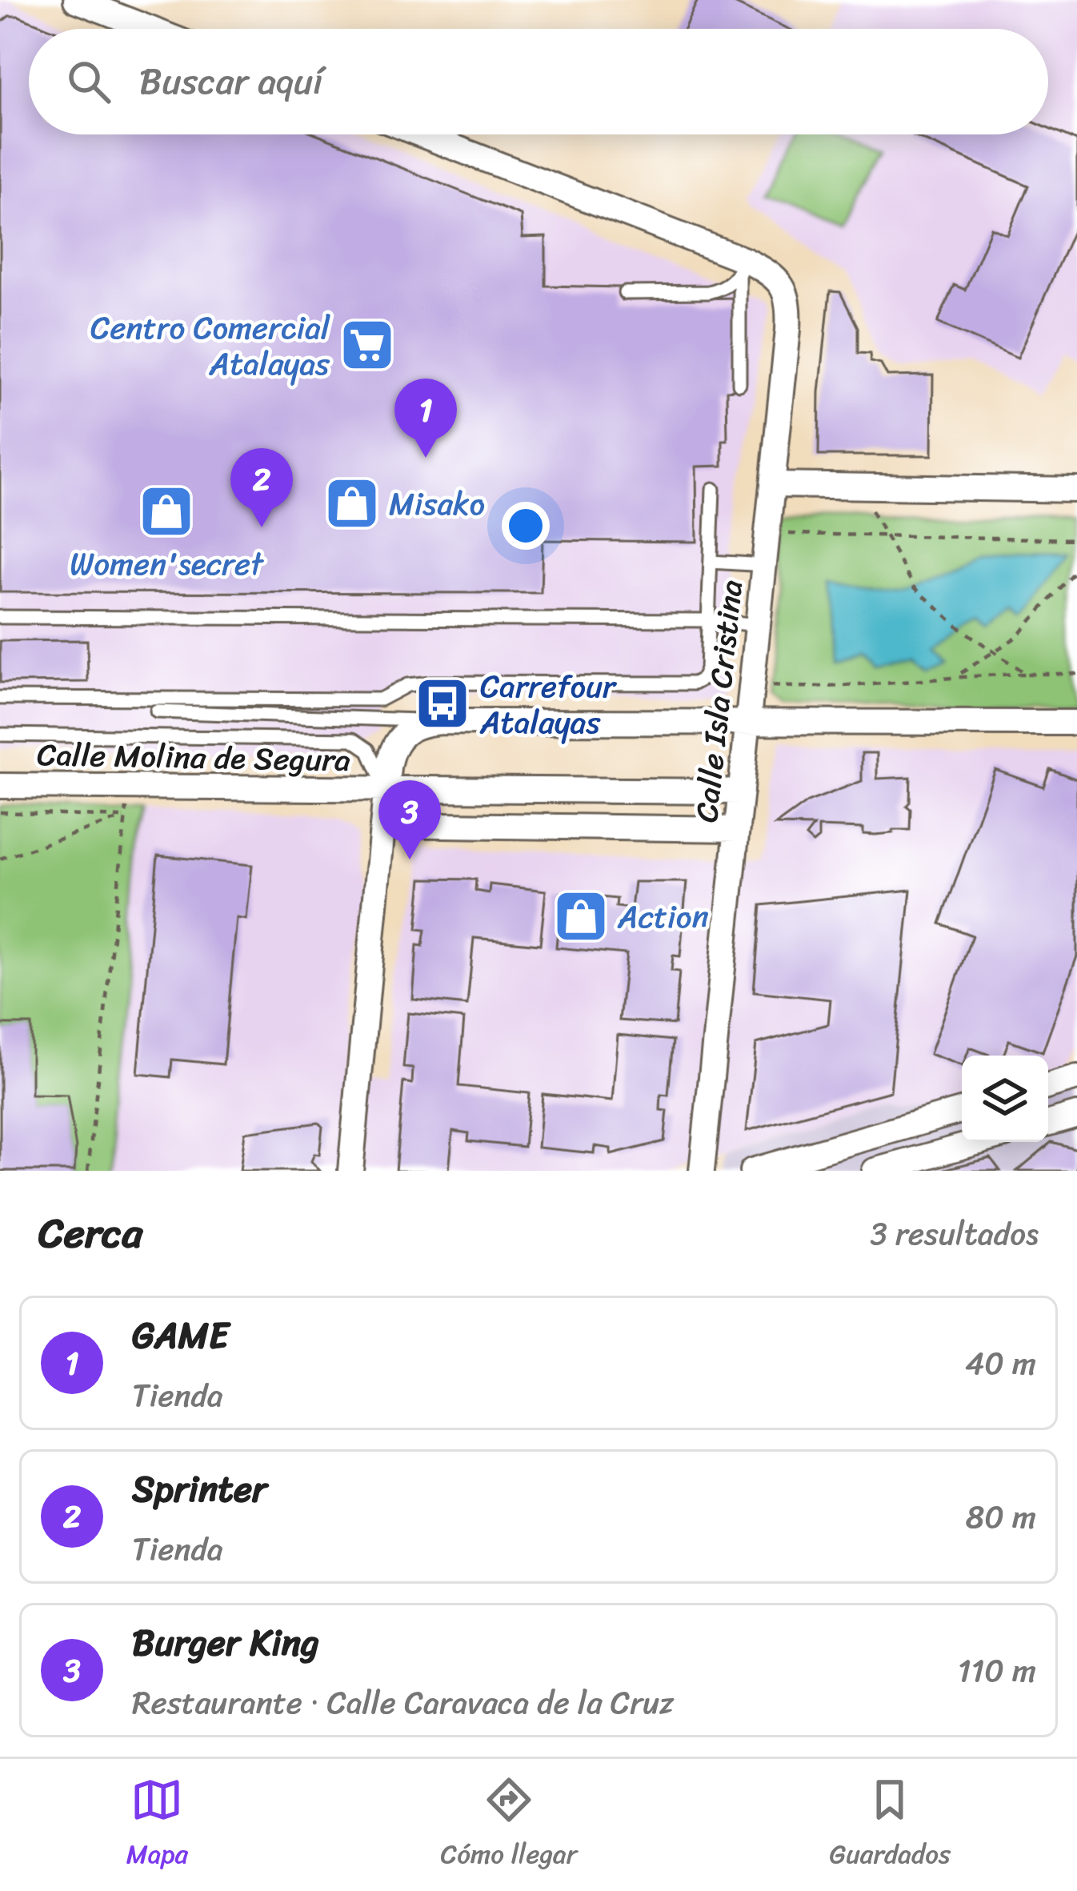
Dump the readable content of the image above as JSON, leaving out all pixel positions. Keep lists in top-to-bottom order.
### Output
{
  "streets": {
    "street": ["Calle Isla Cristina", "Calle Molina de Segura"]
  },
  "crossings": [
    ["Calle Isla Cristina", "Calle Molina de Segura"]
  ],
  "places": {
    "supermarket": ["Centro Comercial Atalayas"],
    "shop": ["Misako", "Women'secret", "Action"],
    "bus stop": ["Carrefour Atalayas"]
  },
  "page": {
    "search": "Buscar aquí",
    "pins": ["1", "2", "3"],
    "heading": ["Cerca", "3 resultados"],
    "list": [
      {
        "mark": "1",
        "name": "GAME",
        "note": "Tienda",
        "value": "40 m"
      },
      {
        "mark": "2",
        "name": "Sprinter",
        "note": "Tienda",
        "value": "80 m"
      },
      {
        "mark": "3",
        "name": "Burger King",
        "note": "Restaurante · Calle Caravaca de la Cruz",
        "value": "110 m"
      }
    ],
    "nav": ["Mapa", "Cómo llegar", "Guardados"]
  }
}
